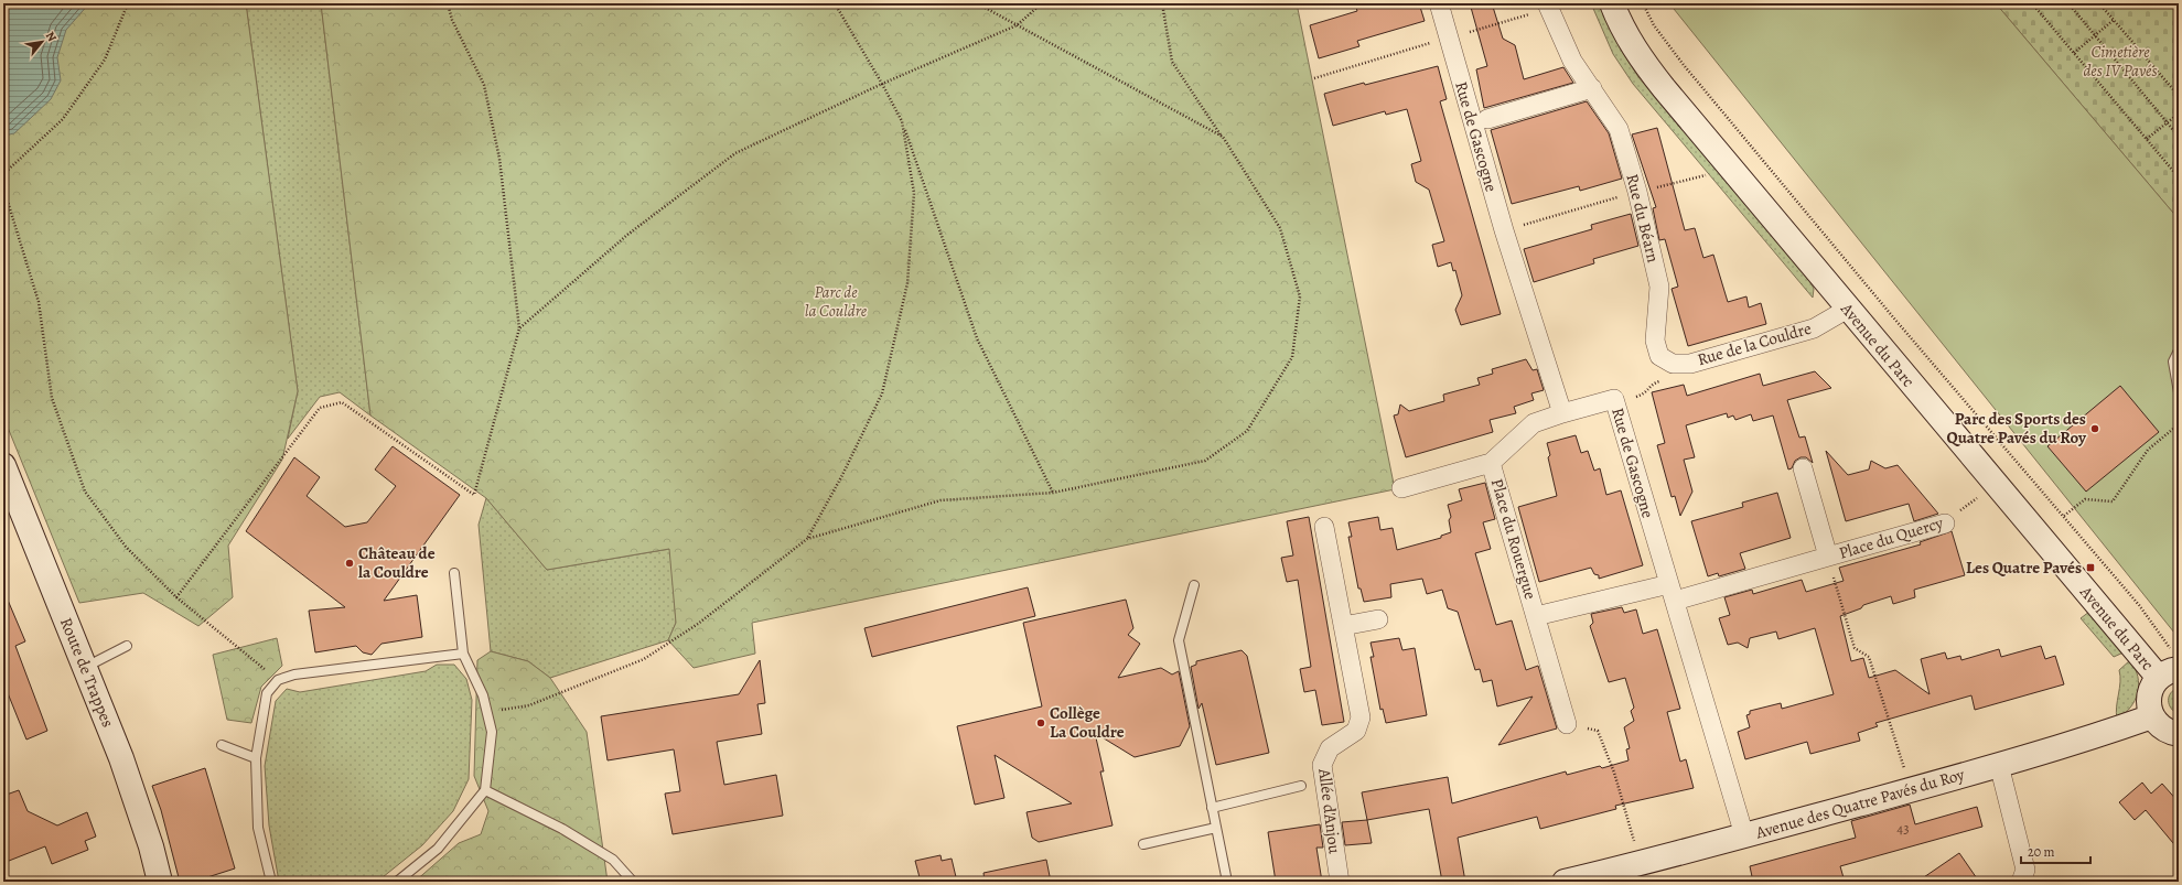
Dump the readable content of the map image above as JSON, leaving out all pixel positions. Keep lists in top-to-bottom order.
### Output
{
  "streets": {
    "street": [
      "Rue de Gascogne",
      "Rue du Béarn",
      "Rue de la Couldre",
      "Avenue du Parc",
      "Place du Quercy",
      "Place du Rouergue",
      "Route de Trappes",
      "Avenue des Quatre Pavés du Roy",
      "Allée d'Anjou"
    ]
  },
  "crossings": [
    ["Rue de Gascogne", "Place du Quercy"],
    ["Rue de Gascogne", "Place du Rouergue"],
    ["Rue de Gascogne", "Avenue des Quatre Pavés du Roy"],
    ["Rue du Béarn", "Rue de la Couldre"],
    ["Rue de la Couldre", "Avenue du Parc"],
    ["Avenue du Parc", "Place du Quercy"],
    ["Place du Quercy", "Place du Rouergue"],
    ["Place du Quercy", "Avenue des Quatre Pavés du Roy"]
  ],
  "parks": ["Cimetière des IV Pavés", "Parc de la Couldre"],
  "places": {
    "other": ["Parc des Sports des Quatre Pavés du Roy", "Château de la Couldre", "Collège La Couldre"],
    "transit": ["Les Quatre Pavés"]
  },
  "house_numbers": ["43"],
  "scale_bar": "20 m",
  "north": "top right"
}
